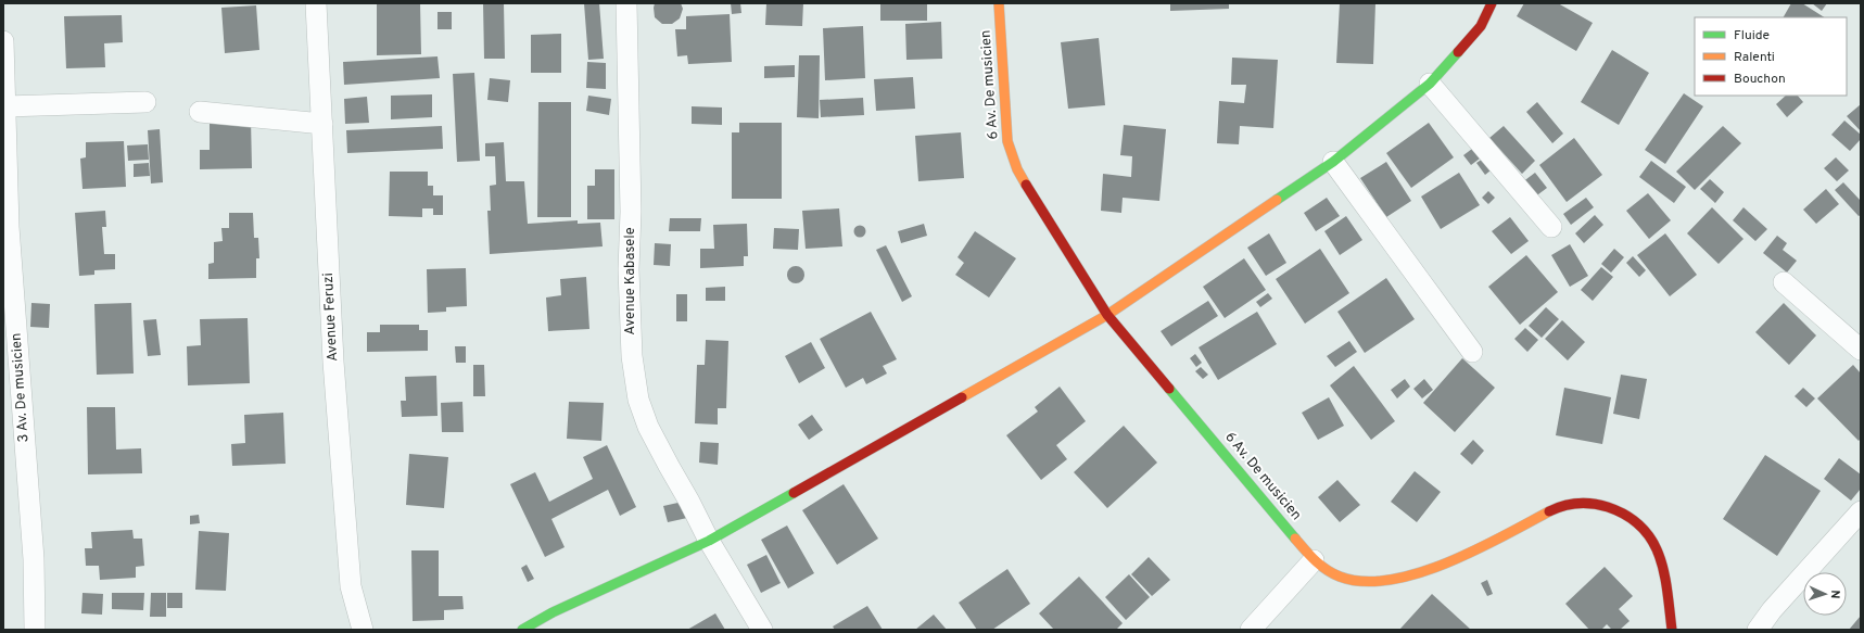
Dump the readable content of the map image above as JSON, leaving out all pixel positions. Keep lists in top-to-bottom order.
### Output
{
  "streets": {
    "street": [
      "6 Av. De musicien",
      "Avenue Kabasele",
      "Avenue Feruzi",
      "3 Av. De musicien"
    ]
  },
  "legend": ["Fluide", "Ralenti", "Bouchon"],
  "north": "right"
}
